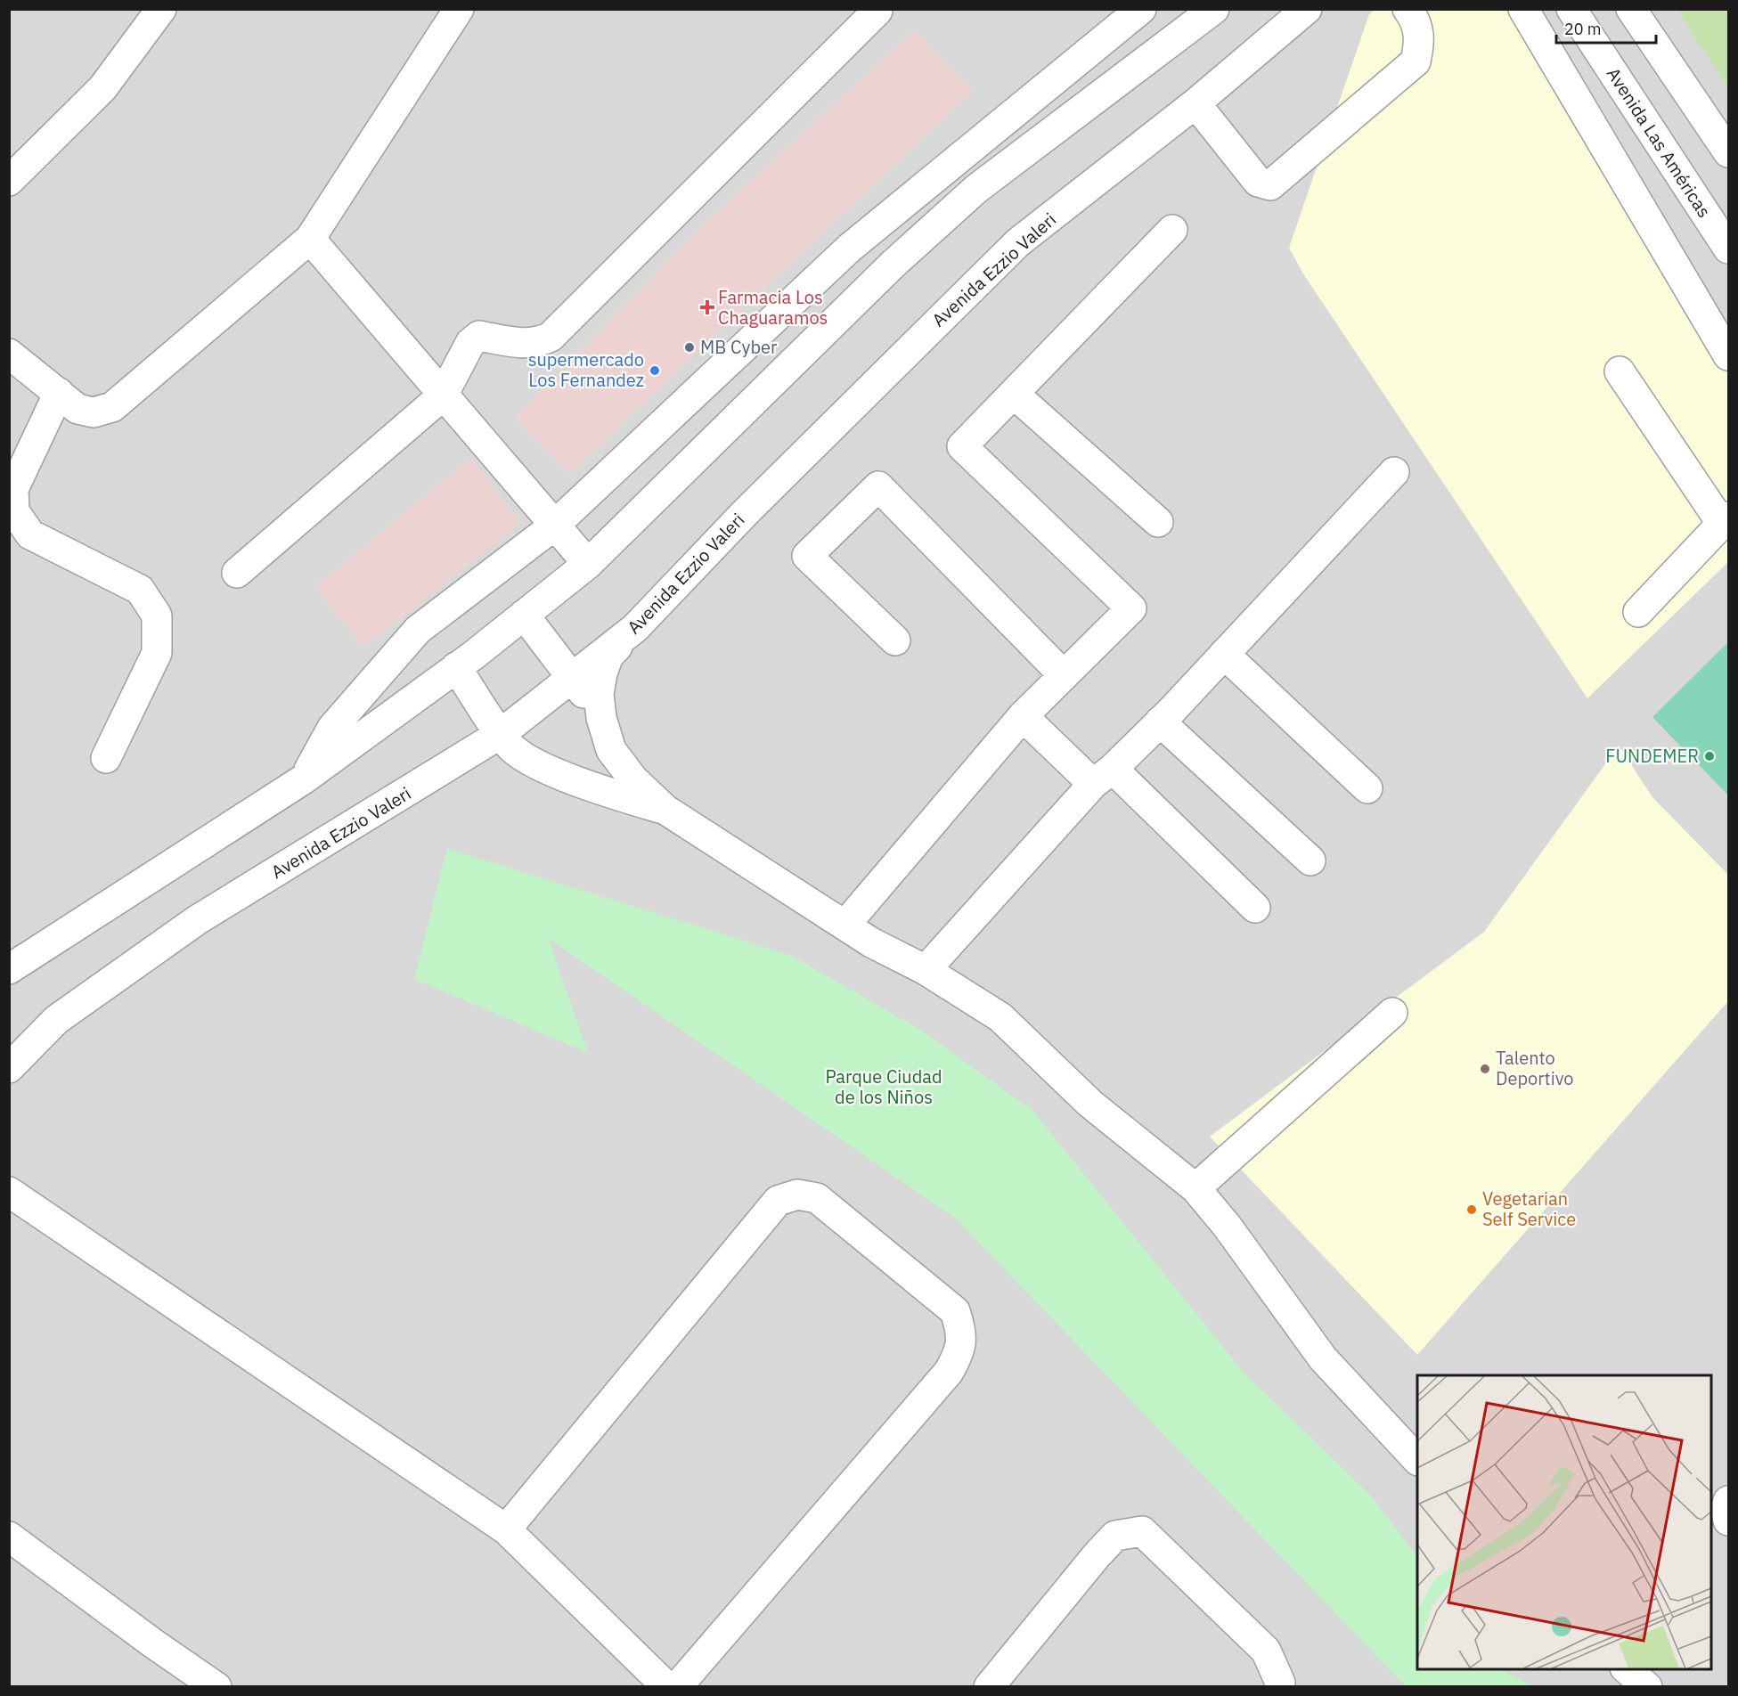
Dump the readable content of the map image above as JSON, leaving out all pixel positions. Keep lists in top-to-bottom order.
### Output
{
  "streets": {
    "street": ["Avenida Las Américas", "Avenida Ezzio Valeri"]
  },
  "parks": ["Parque Ciudad de los Niños"],
  "places": {
    "health": ["Farmacia Los Chaguaramos"],
    "other": [
      "MB Cyber",
      "supermercado Los Fernandez",
      "FUNDEMER",
      "Talento Deportivo",
      "Vegetarian Self Service"
    ]
  },
  "scale_bar": "20 m"
}
